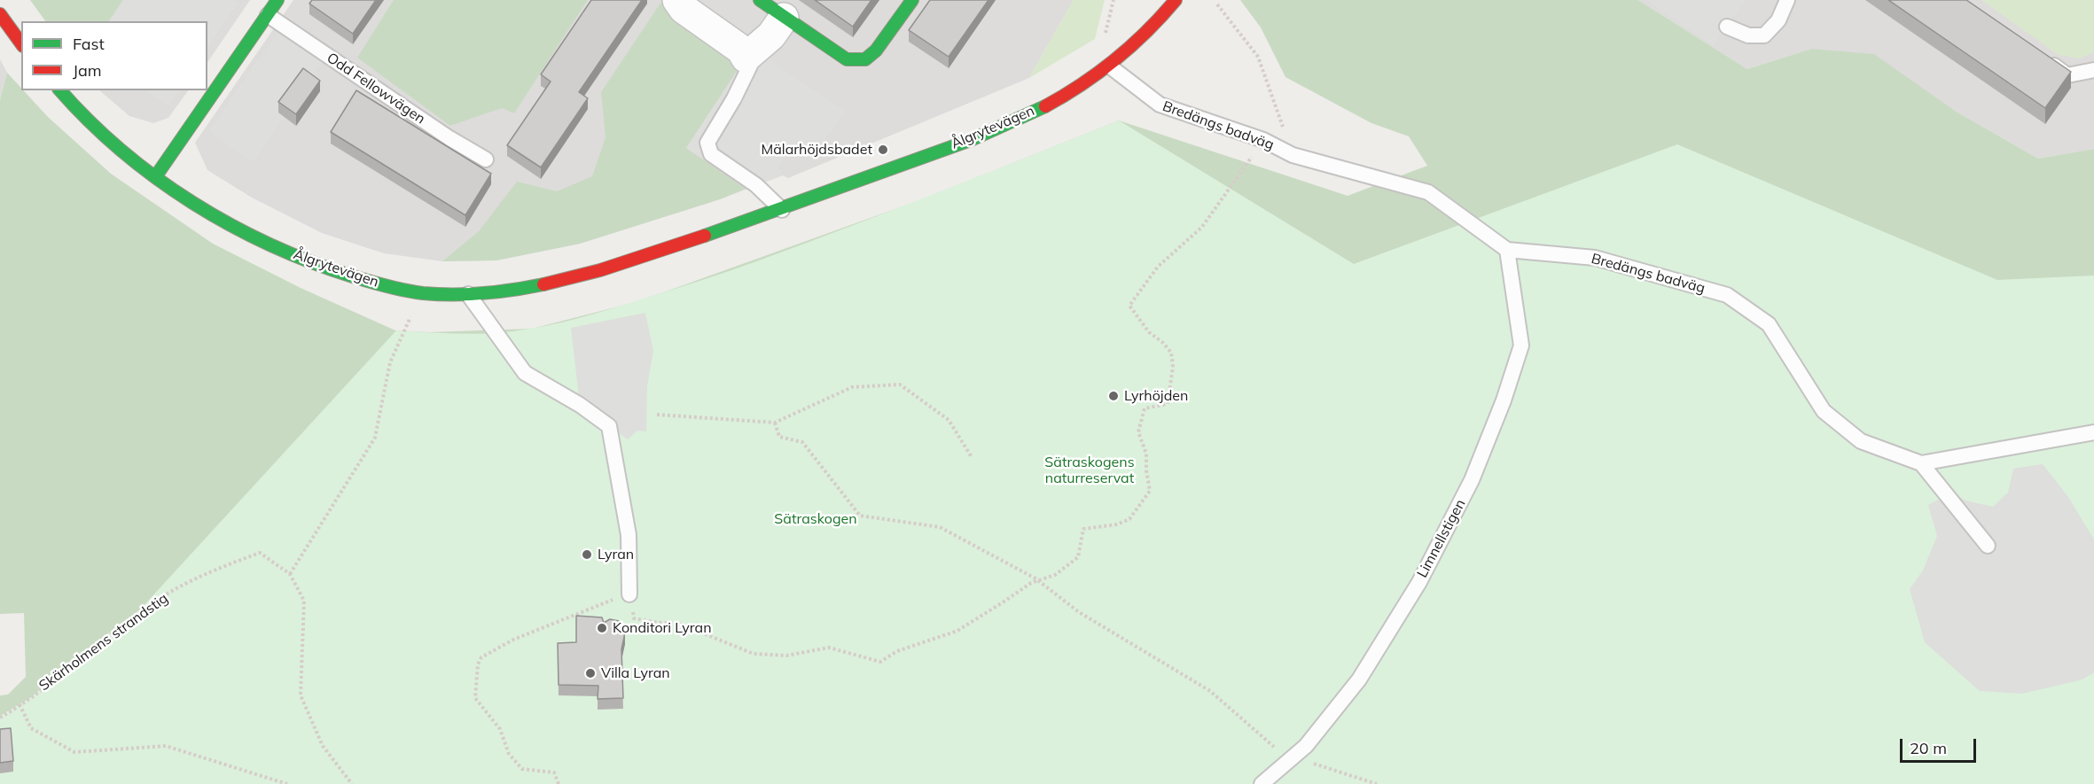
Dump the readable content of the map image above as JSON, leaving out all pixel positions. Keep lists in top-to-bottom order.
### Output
{
  "streets": {
    "street": ["Odd Fellowvägen", "Ålgrytevägen"],
    "lane": ["Bredängs badväg", "Limnellstigen"],
    "path": ["Skärholmens strandstig"]
  },
  "crossings": [
    ["Odd Fellowvägen", "Ålgrytevägen"],
    ["Bredängs badväg", "Ålgrytevägen"],
    ["Bredängs badväg", "Limnellstigen"]
  ],
  "parks": ["Sätraskogens naturreservat", "Sätraskogen"],
  "places": [
    "Mälarhöjdsbadet",
    "Lyrhöjden",
    "Lyran",
    "Konditori Lyran",
    "Villa Lyran"
  ],
  "legend": ["Fast", "Jam"],
  "scale_bar": "20 m"
}
